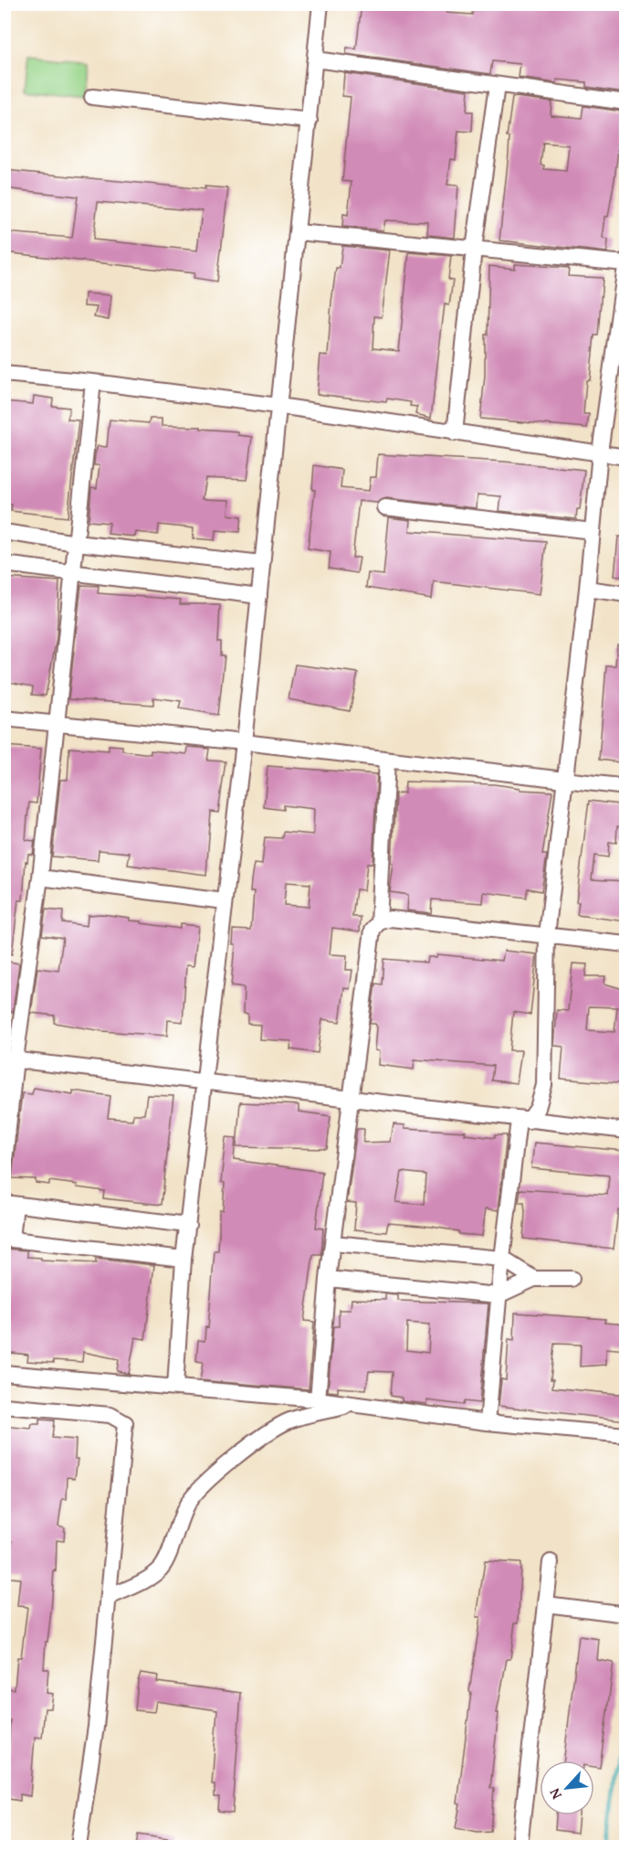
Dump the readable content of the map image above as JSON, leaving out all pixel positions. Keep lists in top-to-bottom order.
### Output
{
  "north": "bottom left"
}
